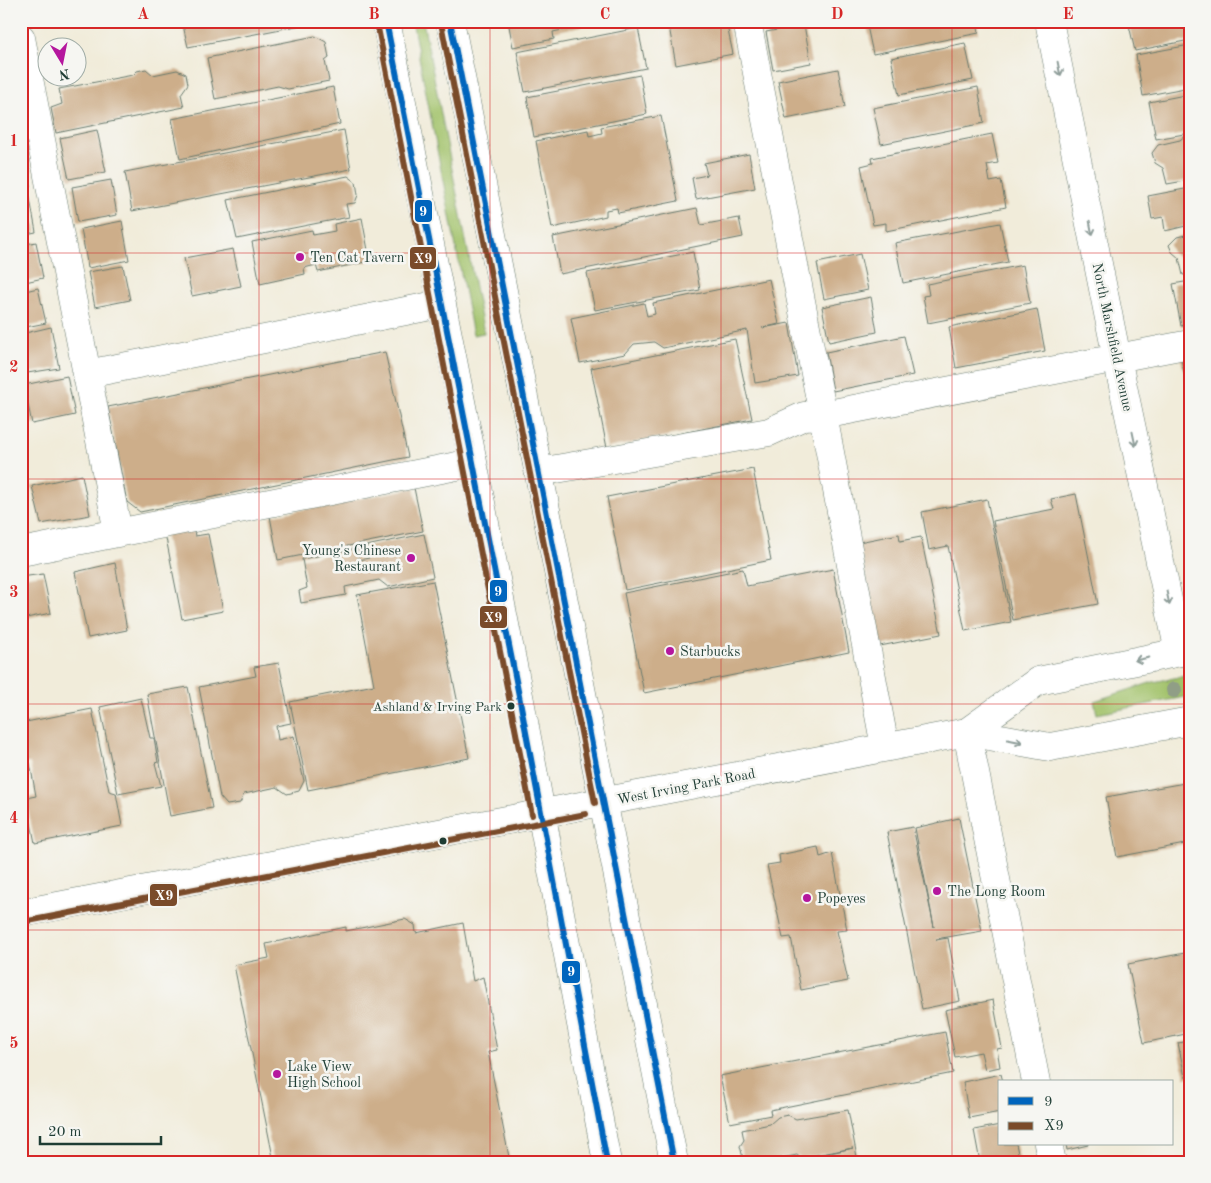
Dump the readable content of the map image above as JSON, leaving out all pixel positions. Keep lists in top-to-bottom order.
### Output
{
  "streets": {
    "main road": ["North Marshfield Avenue", "West Irving Park Road"]
  },
  "crossings": [
    ["North Marshfield Avenue", "West Irving Park Road"]
  ],
  "one_way": ["North Marshfield Avenue"],
  "places": [
    "Ten Cat Tavern",
    "Young's Chinese Restaurant",
    "Starbucks",
    "Ashland & Irving Park",
    "The Long Room",
    "Popeyes",
    "Lake View High School"
  ],
  "lines": ["transit line 9", "transit line X9"],
  "legend": ["9", "X9"],
  "scale_bar": "20 m",
  "north": "bottom",
  "grid": {
    "columns": [
      "A",
      "B",
      "C",
      "D",
      "E"
    ],
    "rows": [
      "1",
      "2",
      "3",
      "4",
      "5"
    ]
  }
}
